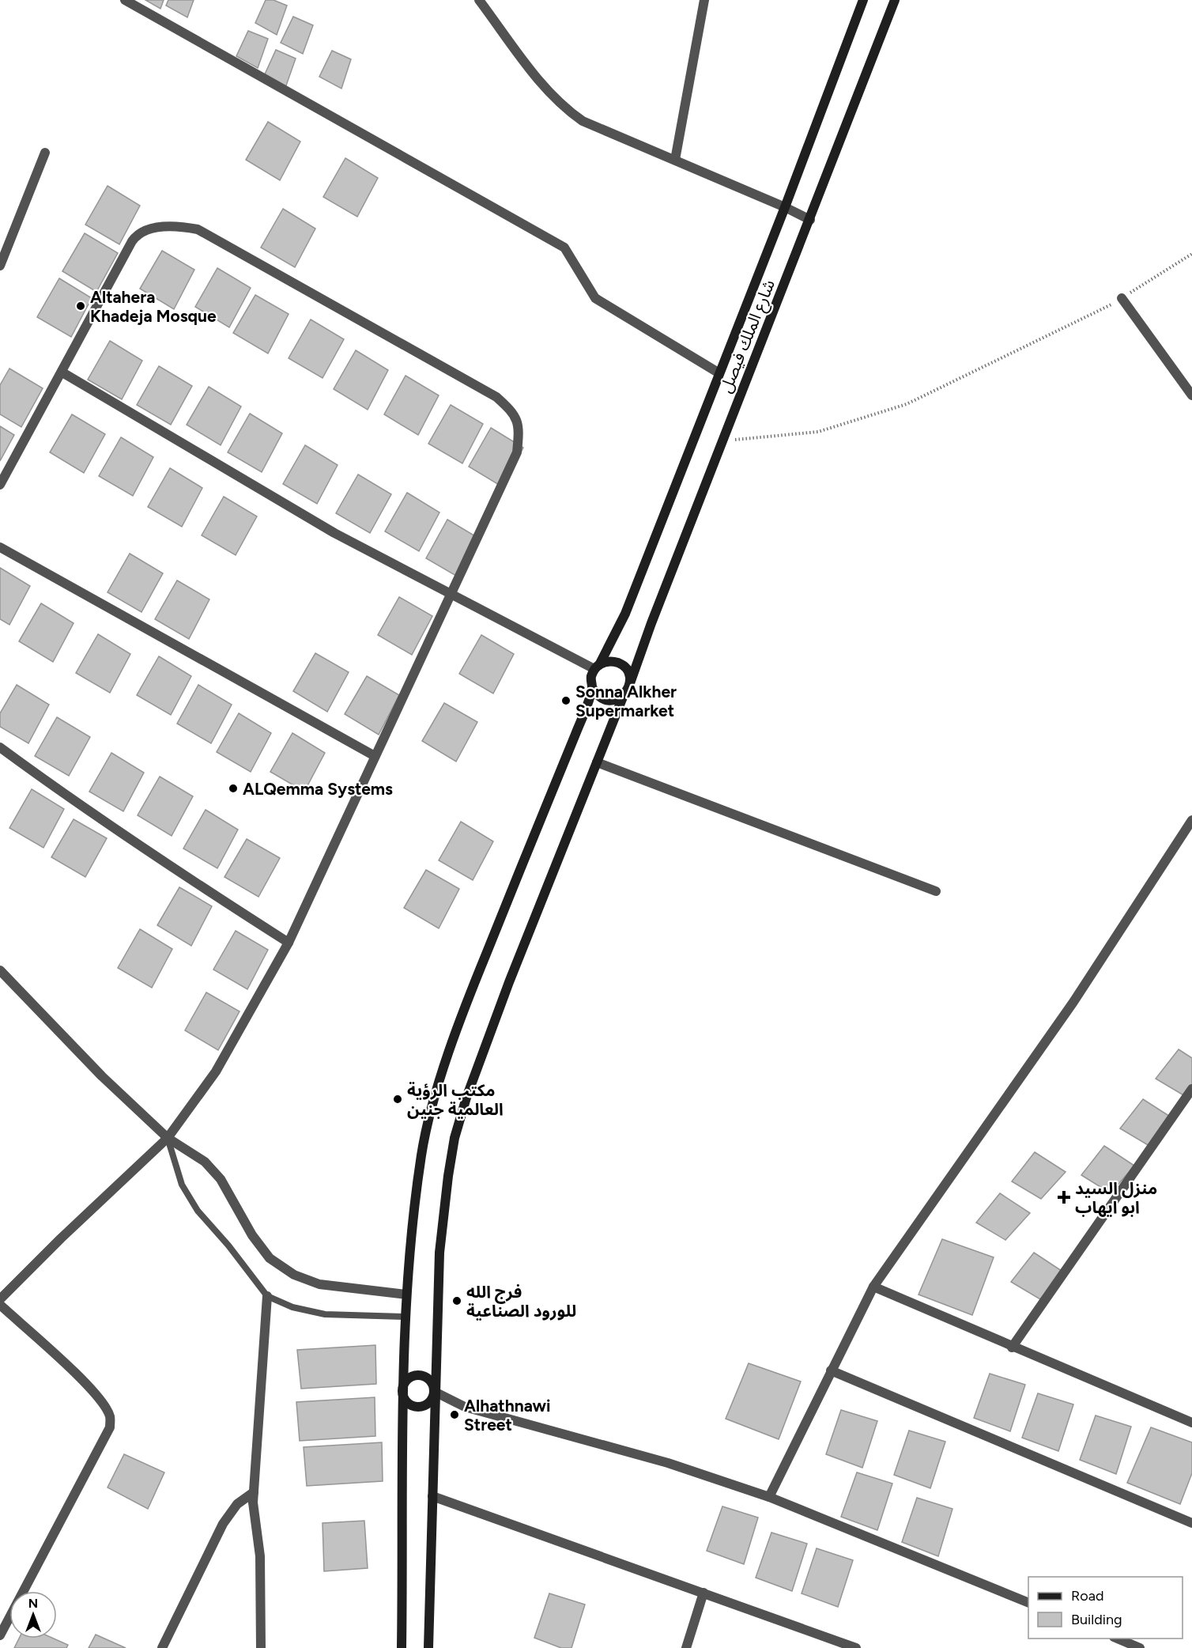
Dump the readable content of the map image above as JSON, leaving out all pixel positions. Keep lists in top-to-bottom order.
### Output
{
  "streets": {
    "main road": ["شارع الملك فيصل"]
  },
  "places": {
    "other": [
      "Altahera Khadeja Mosque",
      "Sonna Alkher Supermarket",
      "ALQemma Systems",
      "مكتب الرؤية العالمية جنين",
      "فرج الله للورود الصناعية",
      "Alhathnawi Street"
    ],
    "health": ["منزل السيد ابو ايهاب"]
  },
  "legend": ["Road", "Building"],
  "north": "top"
}
